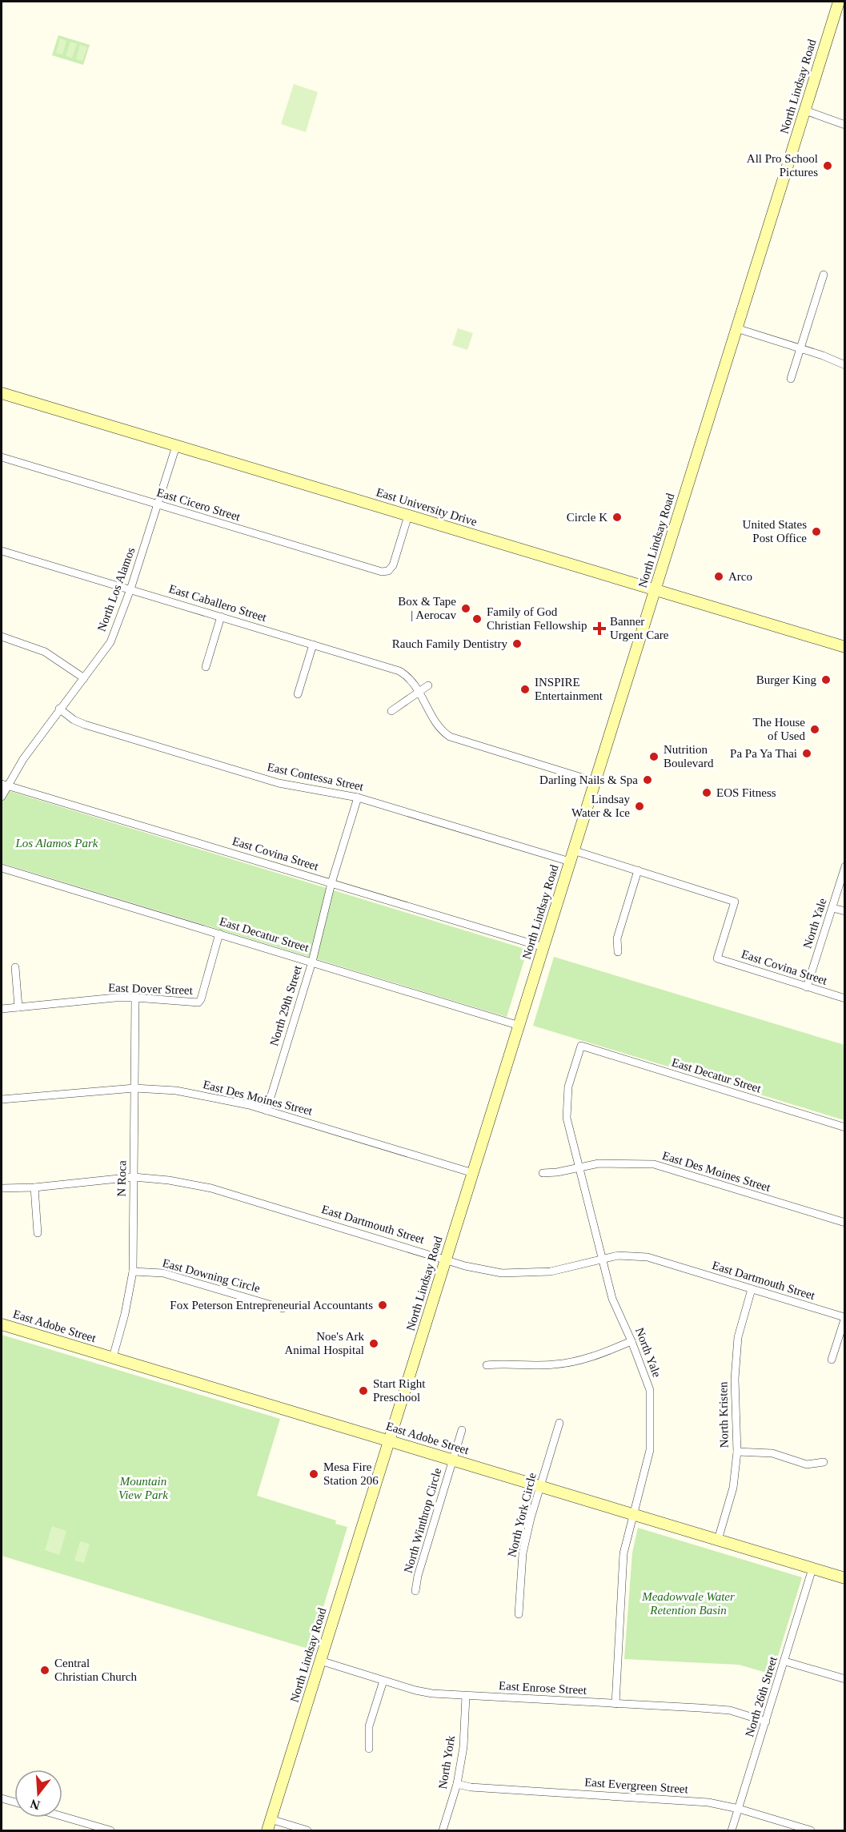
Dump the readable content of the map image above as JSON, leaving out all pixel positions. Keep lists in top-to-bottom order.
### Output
{
  "streets": {
    "main road": ["North Lindsay Road", "East University Drive", "East Adobe Street"],
    "street": [
      "East Cicero Street",
      "North Los Alamos",
      "East Caballero Street",
      "East Contessa Street",
      "East Covina Street",
      "North Yale",
      "East Decatur Street",
      "East Dover Street",
      "North 29th Street",
      "East Des Moines Street",
      "N Roca",
      "East Dartmouth Street",
      "East Downing Circle",
      "North Kristen",
      "North York Circle",
      "North Winthrop Circle",
      "East Enrose Street",
      "North 26th Street",
      "North York",
      "East Evergreen Street"
    ]
  },
  "crossings": [
    ["North Lindsay Road", "East University Drive"],
    ["North Lindsay Road", "East Caballero Street"],
    ["North Lindsay Road", "East Contessa Street"],
    ["North Lindsay Road", "East Covina Street"],
    ["North Lindsay Road", "East Decatur Street"],
    ["North Lindsay Road", "East Des Moines Street"],
    ["North Lindsay Road", "East Dartmouth Street"],
    ["North Lindsay Road", "East Adobe Street"],
    ["North Lindsay Road", "East Enrose Street"],
    ["East Cicero Street", "East University Drive"],
    ["East Cicero Street", "North Los Alamos"],
    ["East University Drive", "North Los Alamos"],
    ["North Los Alamos", "East Caballero Street"],
    ["North Los Alamos", "East Contessa Street"],
    ["North Los Alamos", "East Covina Street"],
    ["East Contessa Street", "East Covina Street"],
    ["East Contessa Street", "North 29th Street"],
    ["East Covina Street", "North Yale"],
    ["East Covina Street", "North 29th Street"],
    ["North Yale", "East Decatur Street"],
    ["North Yale", "East Des Moines Street"],
    ["North Yale", "East Dartmouth Street"],
    ["North Yale", "East Adobe Street"],
    ["North Yale", "East Enrose Street"],
    ["East Decatur Street", "East Dover Street"],
    ["East Decatur Street", "North 29th Street"],
    ["East Dover Street", "N Roca"],
    ["North 29th Street", "East Des Moines Street"],
    ["East Des Moines Street", "N Roca"],
    ["N Roca", "East Dartmouth Street"],
    ["N Roca", "East Downing Circle"],
    ["N Roca", "East Adobe Street"],
    ["East Dartmouth Street", "North Kristen"],
    ["East Adobe Street", "North Kristen"],
    ["East Adobe Street", "North York Circle"],
    ["East Adobe Street", "North Winthrop Circle"],
    ["East Adobe Street", "North 26th Street"],
    ["East Enrose Street", "North 26th Street"],
    ["East Enrose Street", "North York"],
    ["North 26th Street", "East Evergreen Street"],
    ["North York", "East Evergreen Street"]
  ],
  "parks": ["Los Alamos Park", "Mountain View Park", "Meadowvale Water Retention Basin"],
  "places": {
    "other": [
      "All Pro School Pictures",
      "Circle K",
      "United States Post Office",
      "Arco",
      "Box & Tape | Aerocav",
      "Family of God Christian Fellowship",
      "Rauch Family Dentistry",
      "Burger King",
      "INSPIRE Entertainment",
      "The House of Used",
      "Pa Pa Ya Thai",
      "Nutrition Boulevard",
      "Darling Nails & Spa",
      "EOS Fitness",
      "Lindsay Water & Ice",
      "Fox Peterson Entrepreneurial Accountants",
      "Noe's Ark Animal Hospital",
      "Start Right Preschool",
      "Mesa Fire Station 206",
      "Central Christian Church"
    ],
    "health": ["Banner Urgent Care"]
  },
  "north": "bottom"
}
